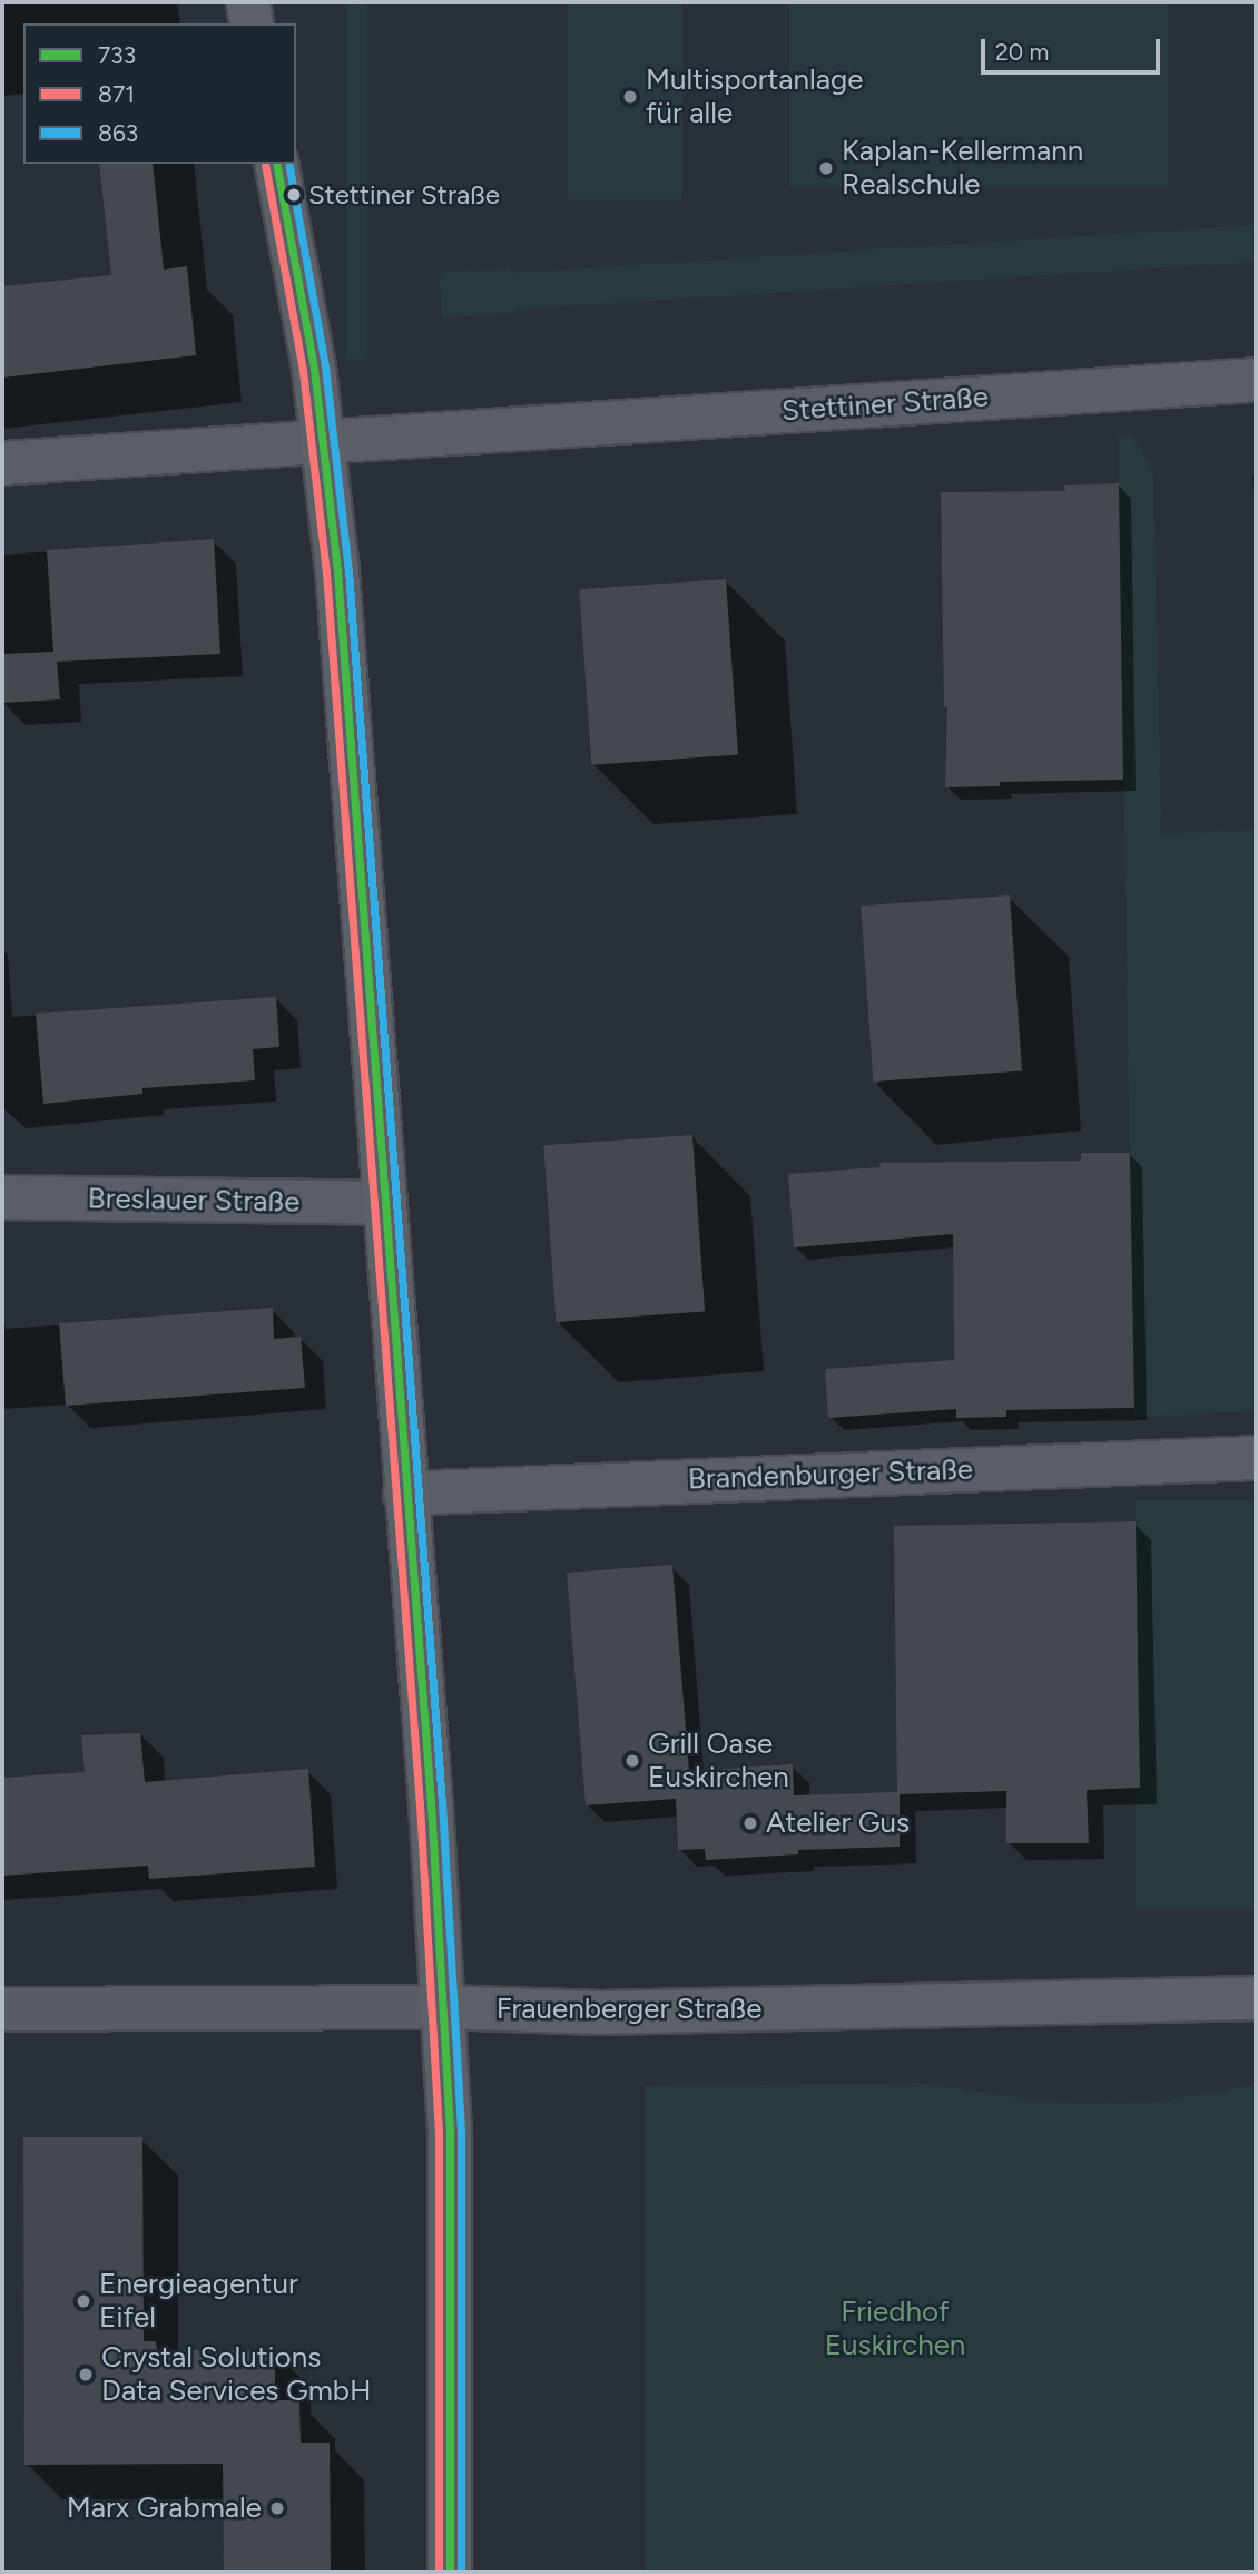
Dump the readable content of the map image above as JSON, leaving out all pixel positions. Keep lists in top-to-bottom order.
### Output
{
  "streets": {
    "main road": ["Frauenberger Straße"],
    "street": ["Stettiner Straße", "Breslauer Straße", "Brandenburger Straße"]
  },
  "parks": ["Friedhof Euskirchen"],
  "places": [
    "Multisportanlage für alle",
    "Kaplan-Kellermann Realschule",
    "Stettiner Straße",
    "Grill Oase Euskirchen",
    "Atelier Gus",
    "Energieagentur Eifel",
    "Crystal Solutions Data Services GmbH",
    "Marx Grabmale"
  ],
  "lines": ["transit line 733", "transit line 871", "transit line 863"],
  "legend": ["733", "871", "863"],
  "scale_bar": "20 m"
}
